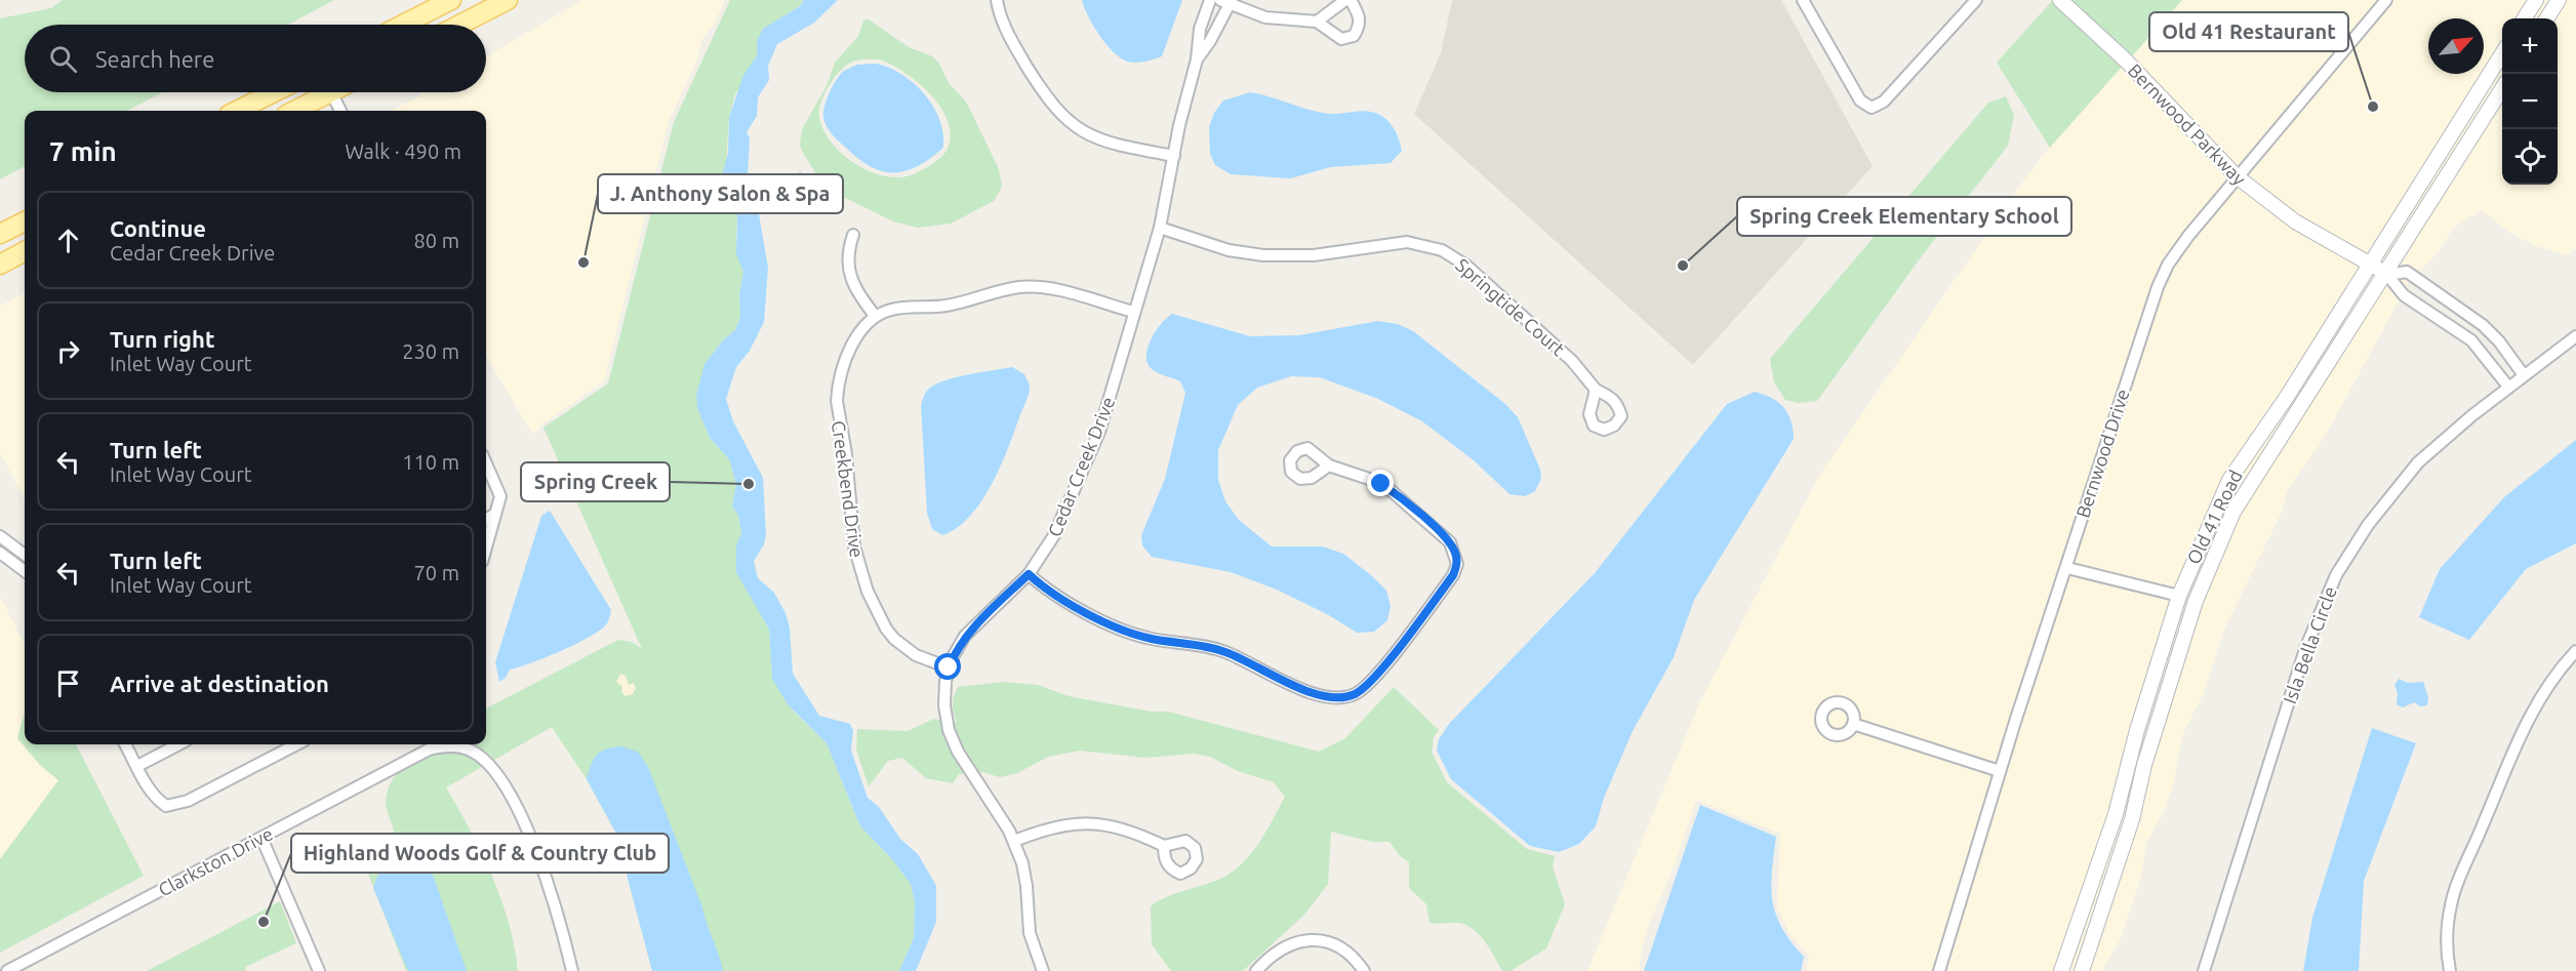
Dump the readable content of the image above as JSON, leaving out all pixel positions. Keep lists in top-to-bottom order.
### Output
{
  "streets": {
    "street": [
      "Bernwood Parkway",
      "Springtide Court",
      "Bernwood Drive",
      "Cedar Creek Drive",
      "Creekbend Drive",
      "Old 41 Road",
      "Isla Bella Circle",
      "Clarkston Drive"
    ]
  },
  "crossings": [
    ["Bernwood Parkway", "Bernwood Drive"],
    ["Bernwood Parkway", "Old 41 Road"],
    ["Springtide Court", "Cedar Creek Drive"],
    ["Cedar Creek Drive", "Creekbend Drive"]
  ],
  "places": [
    "Old 41 Restaurant",
    "J. Anthony Salon & Spa",
    "Spring Creek Elementary School",
    "Spring Creek",
    "Highland Woods Golf & Country Club"
  ],
  "north": "top right",
  "page": {
    "map_buttons": ["+", "−"],
    "search": "Search here",
    "heading": ["7 min", "Walk · 490 m"],
    "list": [
      ["Continue", "Cedar Creek Drive", "80 m"],
      ["Turn right", "Inlet Way Court", "230 m"],
      ["Turn left", "Inlet Way Court", "110 m"],
      ["Turn left", "Inlet Way Court", "70 m"],
      "Arrive at destination"
    ]
  }
}
